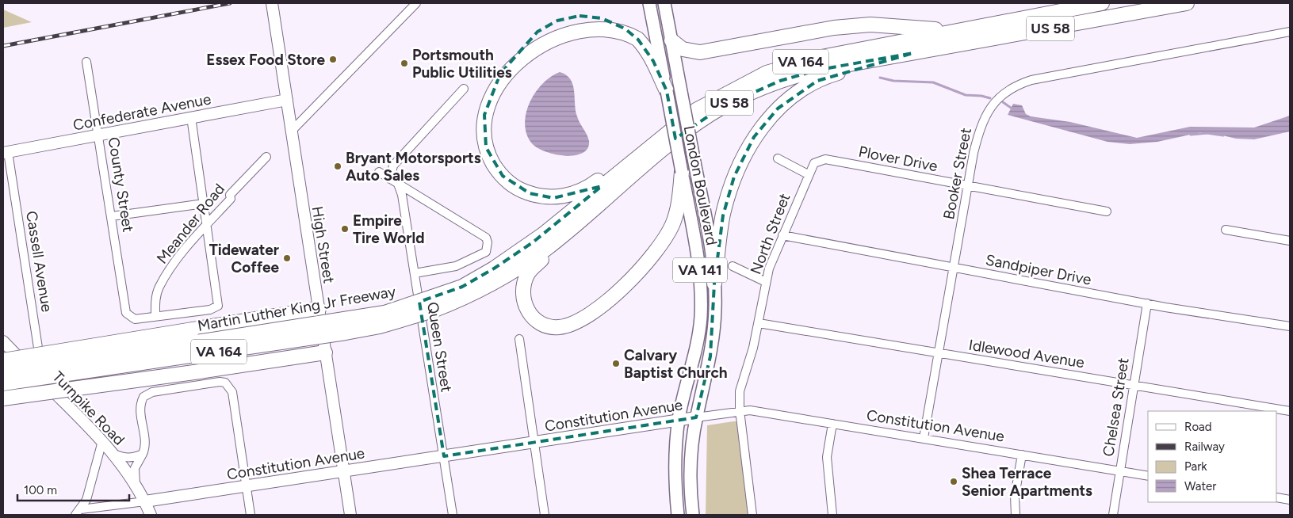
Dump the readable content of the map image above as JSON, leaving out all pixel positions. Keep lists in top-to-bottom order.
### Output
{
  "streets": {
    "highway": ["US 58", "VA 164", "Martin Luther King Jr Freeway"],
    "main road": [
      "Confederate Avenue",
      "London Boulevard",
      "High Street",
      "VA 141",
      "Turnpike Road",
      "Constitution Avenue"
    ],
    "street": [
      "Plover Drive",
      "Booker Street",
      "County Street",
      "Meander Road",
      "North Street",
      "Cassell Avenue",
      "Sandpiper Drive",
      "Queen Street",
      "Idlewood Avenue",
      "Chelsea Street"
    ]
  },
  "crossings": [
    ["US 58", "VA 164"],
    ["US 58", "London Boulevard"],
    ["US 58", "Martin Luther King Jr Freeway"],
    ["VA 164", "Martin Luther King Jr Freeway"],
    ["Confederate Avenue", "County Street"],
    ["Confederate Avenue", "High Street"],
    ["Confederate Avenue", "Cassell Avenue"],
    ["Plover Drive", "Booker Street"],
    ["Plover Drive", "North Street"],
    ["Booker Street", "Sandpiper Drive"],
    ["Booker Street", "Idlewood Avenue"],
    ["Booker Street", "Constitution Avenue"],
    ["County Street", "Meander Road"],
    ["London Boulevard", "Constitution Avenue"],
    ["North Street", "Sandpiper Drive"],
    ["North Street", "Idlewood Avenue"],
    ["North Street", "Constitution Avenue"],
    ["High Street", "Constitution Avenue"],
    ["Cassell Avenue", "Turnpike Road"],
    ["Sandpiper Drive", "Chelsea Street"],
    ["Queen Street", "Constitution Avenue"],
    ["Idlewood Avenue", "Chelsea Street"],
    ["Chelsea Street", "Constitution Avenue"],
    ["Turnpike Road", "Constitution Avenue"]
  ],
  "places": [
    "Essex Food Store",
    "Portsmouth Public Utilities",
    "Bryant Motorsports Auto Sales",
    "Empire Tire World",
    "Tidewater Coffee",
    "Calvary Baptist Church",
    "Shea Terrace Senior Apartments"
  ],
  "legend": [
    "Road",
    "Railway",
    "Park",
    "Water"
  ],
  "scale_bar": "100 m"
}
